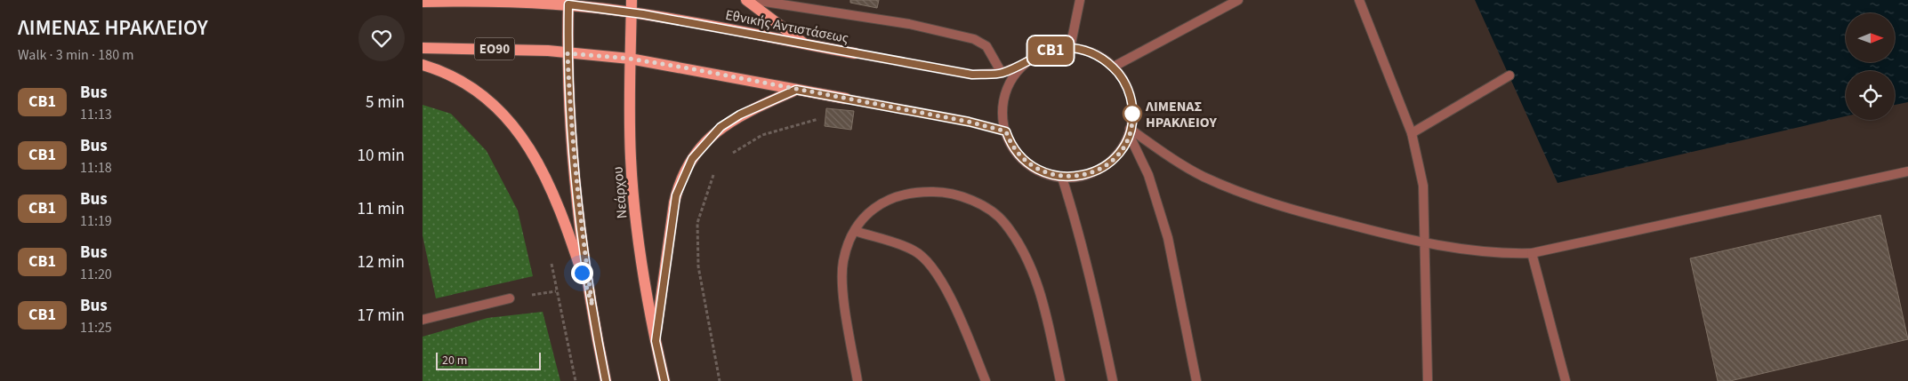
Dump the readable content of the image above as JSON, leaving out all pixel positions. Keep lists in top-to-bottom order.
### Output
{
  "streets": {
    "main road": ["Εθνικής Αντιστάσεως", "ΕΟ90", "Νεάρχου"]
  },
  "crossings": [
    ["Εθνικής Αντιστάσεως", "Νεάρχου"],
    ["ΕΟ90", "Νεάρχου"]
  ],
  "places": ["ΛΙΜΕΝΑΣ ΗΡΑΚΛΕΙΟΥ"],
  "lines": ["bus line CB1"],
  "scale_bar": "20 m",
  "north": "right",
  "page": {
    "heading": ["ΛΙΜΕΝΑΣ ΗΡΑΚΛΕΙΟΥ", "Walk · 3 min · 180 m"],
    "on_map": "CB1",
    "list": [
      {
        "mark": "CB1",
        "name": "Bus",
        "note": "11:13",
        "value": "5 min"
      },
      {
        "mark": "CB1",
        "name": "Bus",
        "note": "11:18",
        "value": "10 min"
      },
      {
        "mark": "CB1",
        "name": "Bus",
        "note": "11:19",
        "value": "11 min"
      },
      {
        "mark": "CB1",
        "name": "Bus",
        "note": "11:20",
        "value": "12 min"
      },
      {
        "mark": "CB1",
        "name": "Bus",
        "note": "11:25",
        "value": "17 min"
      }
    ],
    "scale": "20 m"
  }
}
